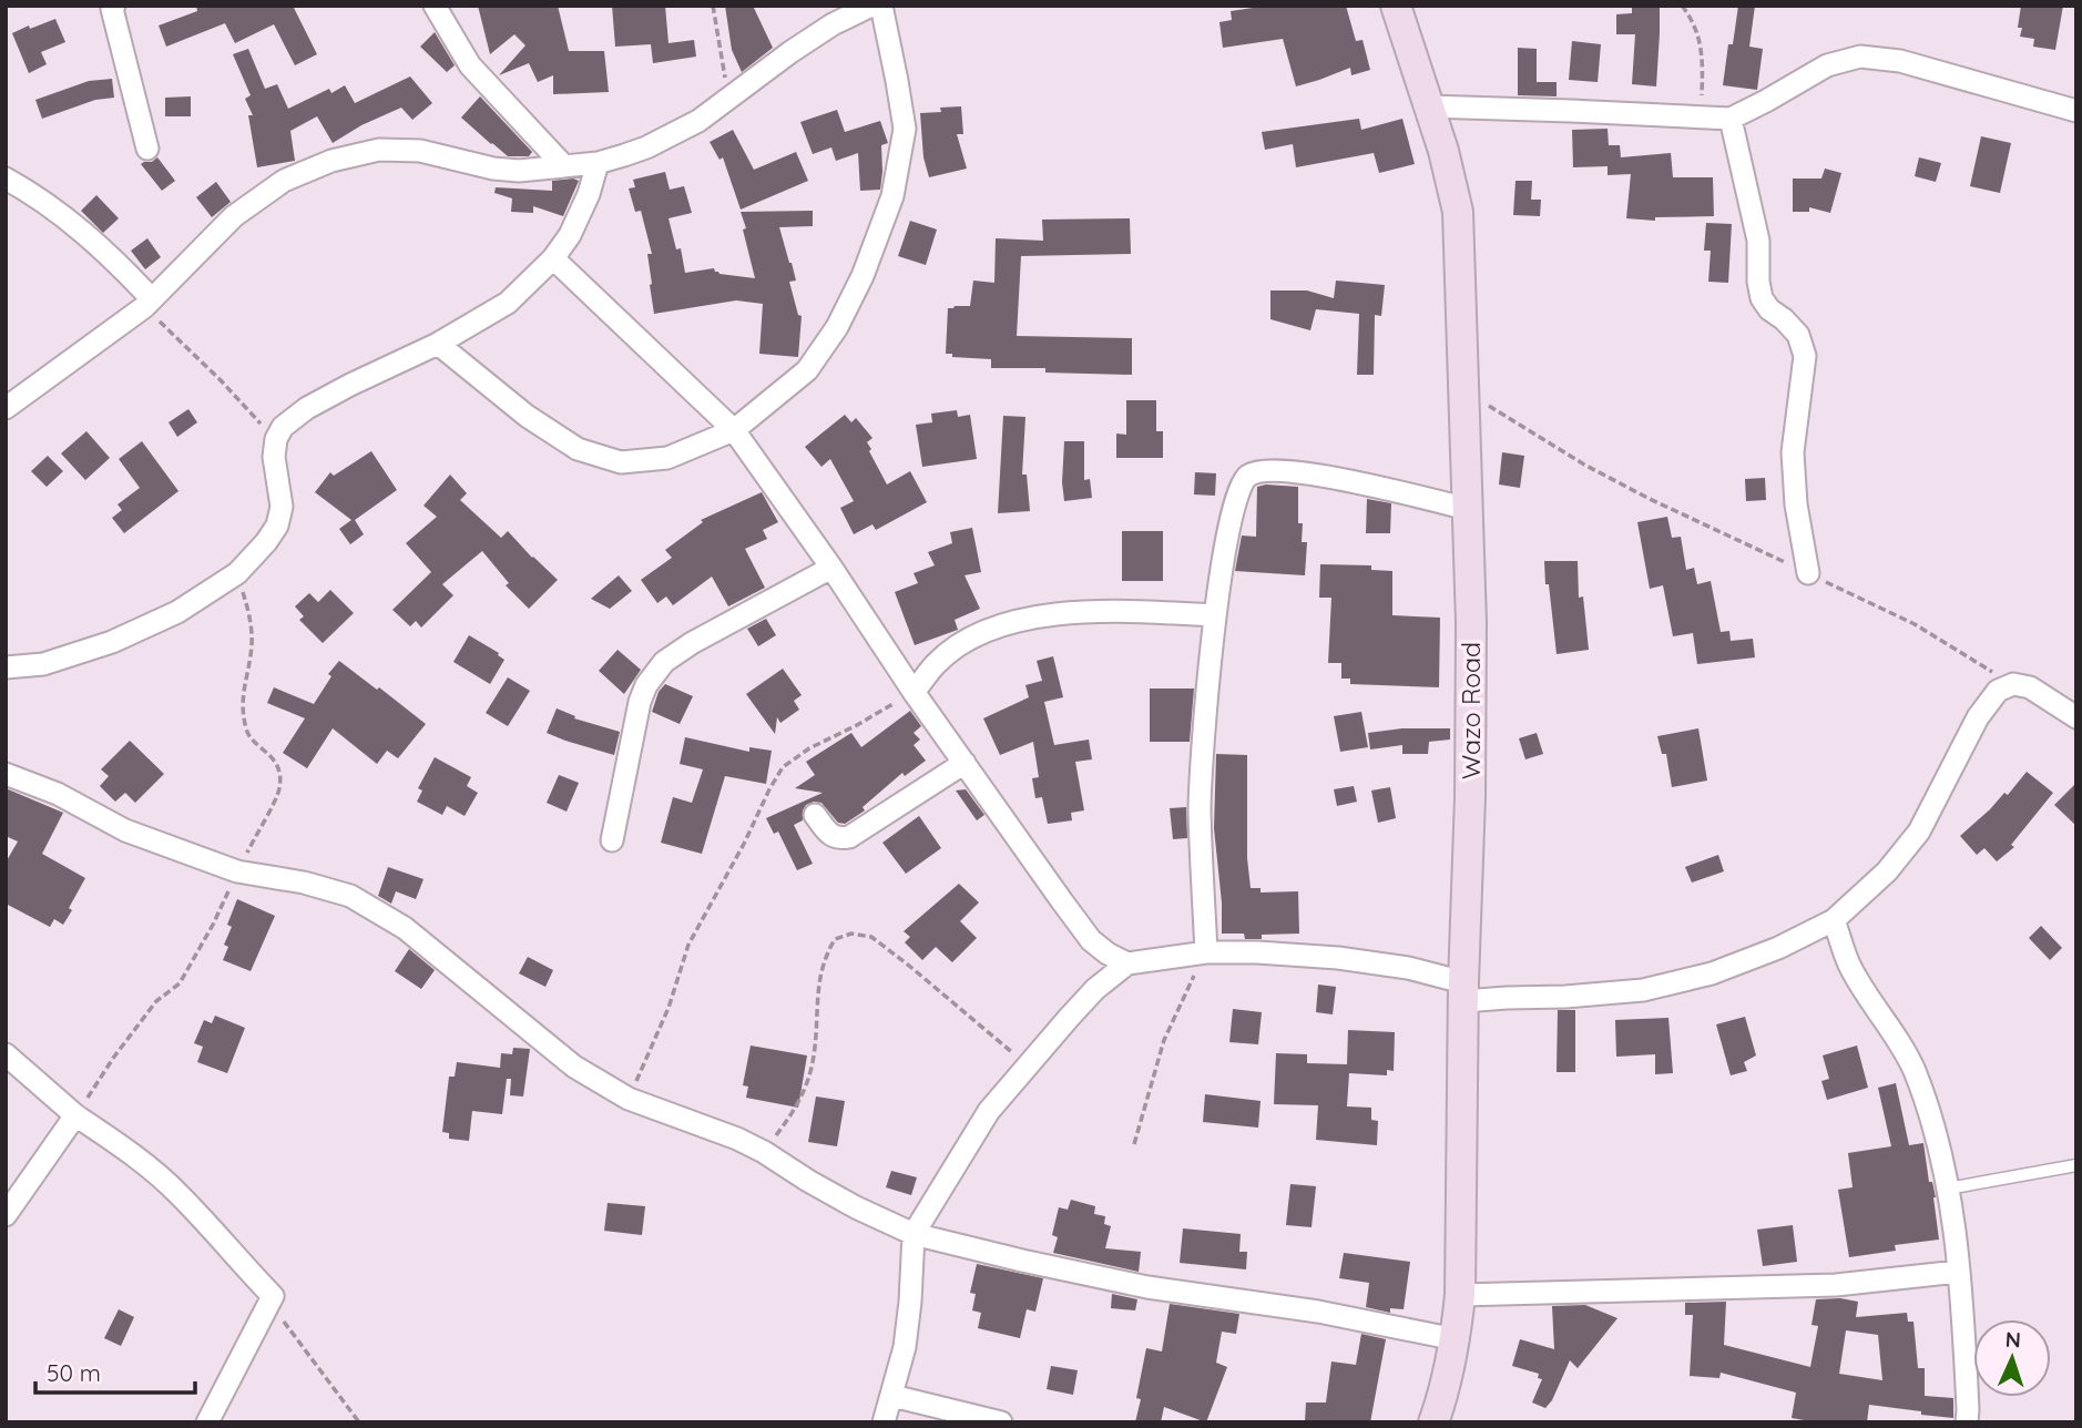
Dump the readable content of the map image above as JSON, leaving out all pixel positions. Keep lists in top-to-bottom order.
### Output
{
  "streets": {
    "main road": ["Wazo Road"]
  },
  "scale_bar": "50 m",
  "north": "top"
}
